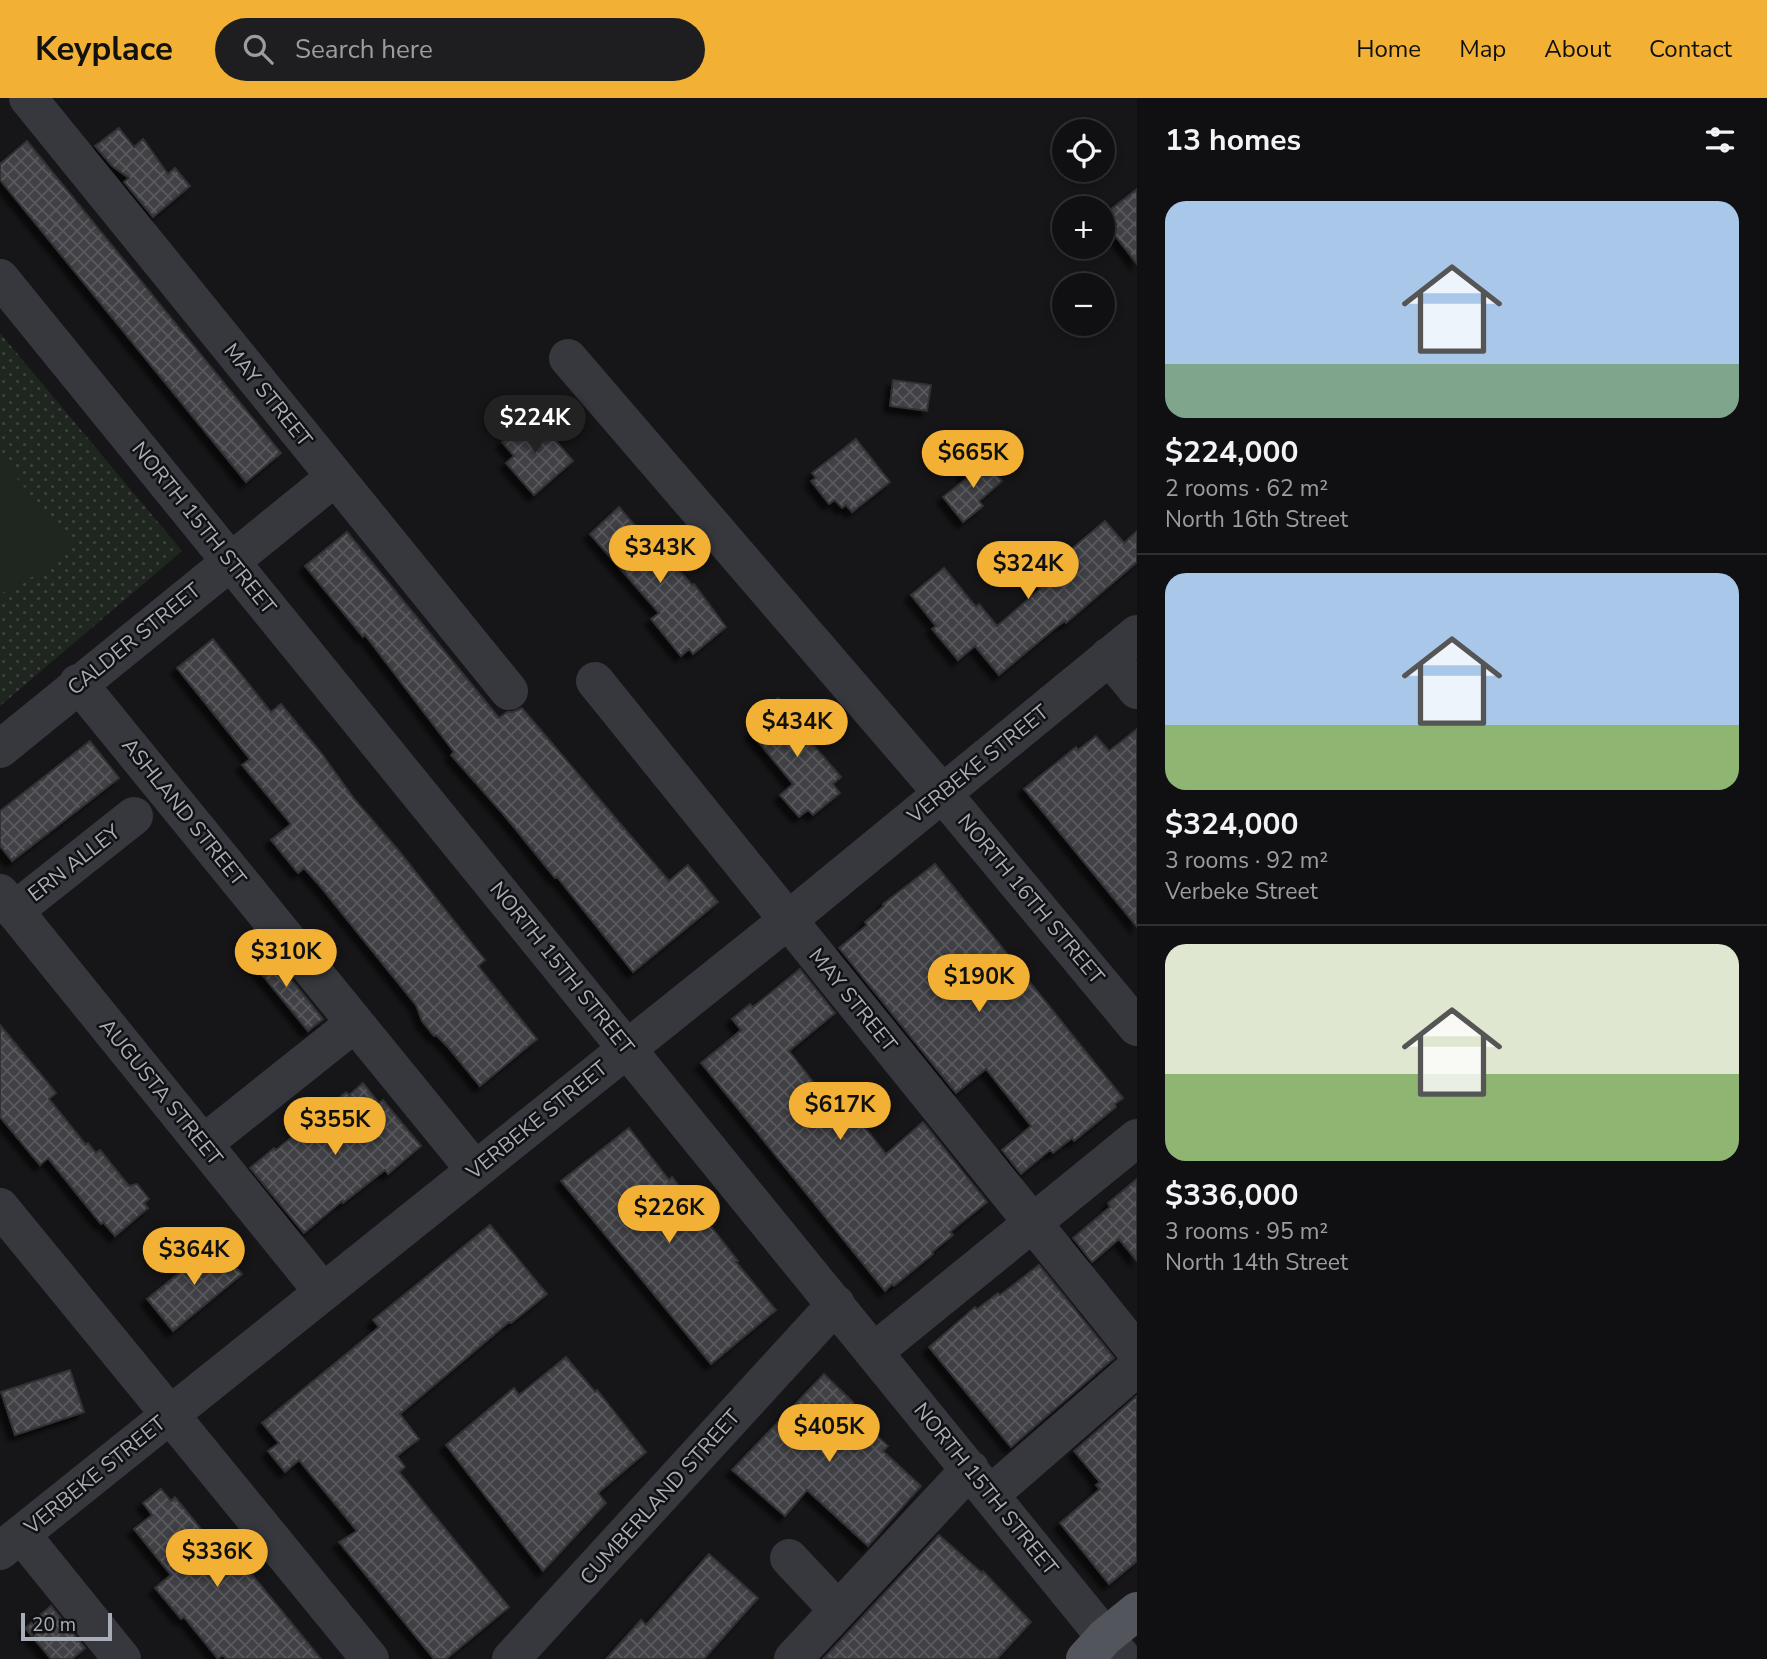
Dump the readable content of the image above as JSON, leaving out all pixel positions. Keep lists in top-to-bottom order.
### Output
{
  "streets": {
    "street": [
      "MAY STREET",
      "NORTH 15TH STREET",
      "CALDER STREET",
      "VERBEKE STREET",
      "ASHLAND STREET",
      "ERN ALLEY",
      "NORTH 16TH STREET",
      "AUGUSTA STREET",
      "CUMBERLAND STREET"
    ]
  },
  "crossings": [
    ["MAY STREET", "CALDER STREET"],
    ["MAY STREET", "VERBEKE STREET"],
    ["NORTH 15TH STREET", "CALDER STREET"],
    ["NORTH 15TH STREET", "VERBEKE STREET"],
    ["NORTH 15TH STREET", "CUMBERLAND STREET"],
    ["CALDER STREET", "ASHLAND STREET"],
    ["VERBEKE STREET", "ASHLAND STREET"],
    ["VERBEKE STREET", "NORTH 16TH STREET"],
    ["VERBEKE STREET", "AUGUSTA STREET"],
    ["ERN ALLEY", "AUGUSTA STREET"]
  ],
  "scale_bar": "20 m",
  "page": {
    "header": "Keyplace",
    "search": "Search here",
    "nav": [
      "Home",
      "Map",
      "About",
      "Contact"
    ],
    "heading": "13 homes",
    "map_buttons": ["+", "−"],
    "list": [
      {
        "name": "$224,000",
        "note": "2 rooms · 62 m² · North 16th Street"
      },
      {
        "name": "$324,000",
        "note": "3 rooms · 92 m² · Verbeke Street"
      },
      {
        "name": "$336,000",
        "note": "3 rooms · 95 m² · North 14th Street"
      }
    ],
    "price": [
      "$224K",
      "$665K",
      "$343K",
      "$324K",
      "$434K",
      "$310K",
      "$190K",
      "$617K",
      "$355K",
      "$226K",
      "$364K",
      "$405K",
      "$336K"
    ],
    "scale": "20 m"
  }
}
